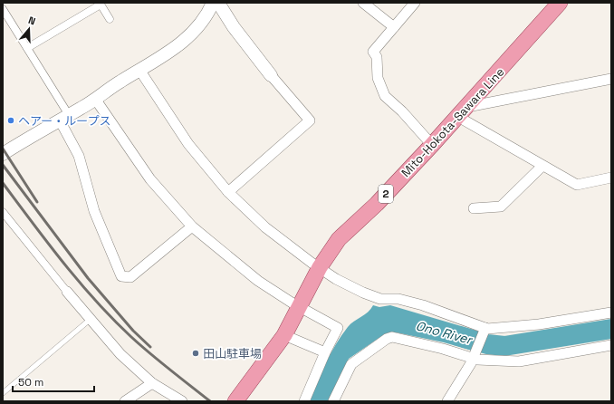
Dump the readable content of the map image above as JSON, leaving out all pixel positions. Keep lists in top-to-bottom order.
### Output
{
  "streets": {
    "main road": ["Mito-Hokota-Sawara Line", "2"]
  },
  "water": ["Ono River"],
  "places": ["ヘアー・ループス", "田山駐車場"],
  "scale_bar": "50 m",
  "north": "top"
}
